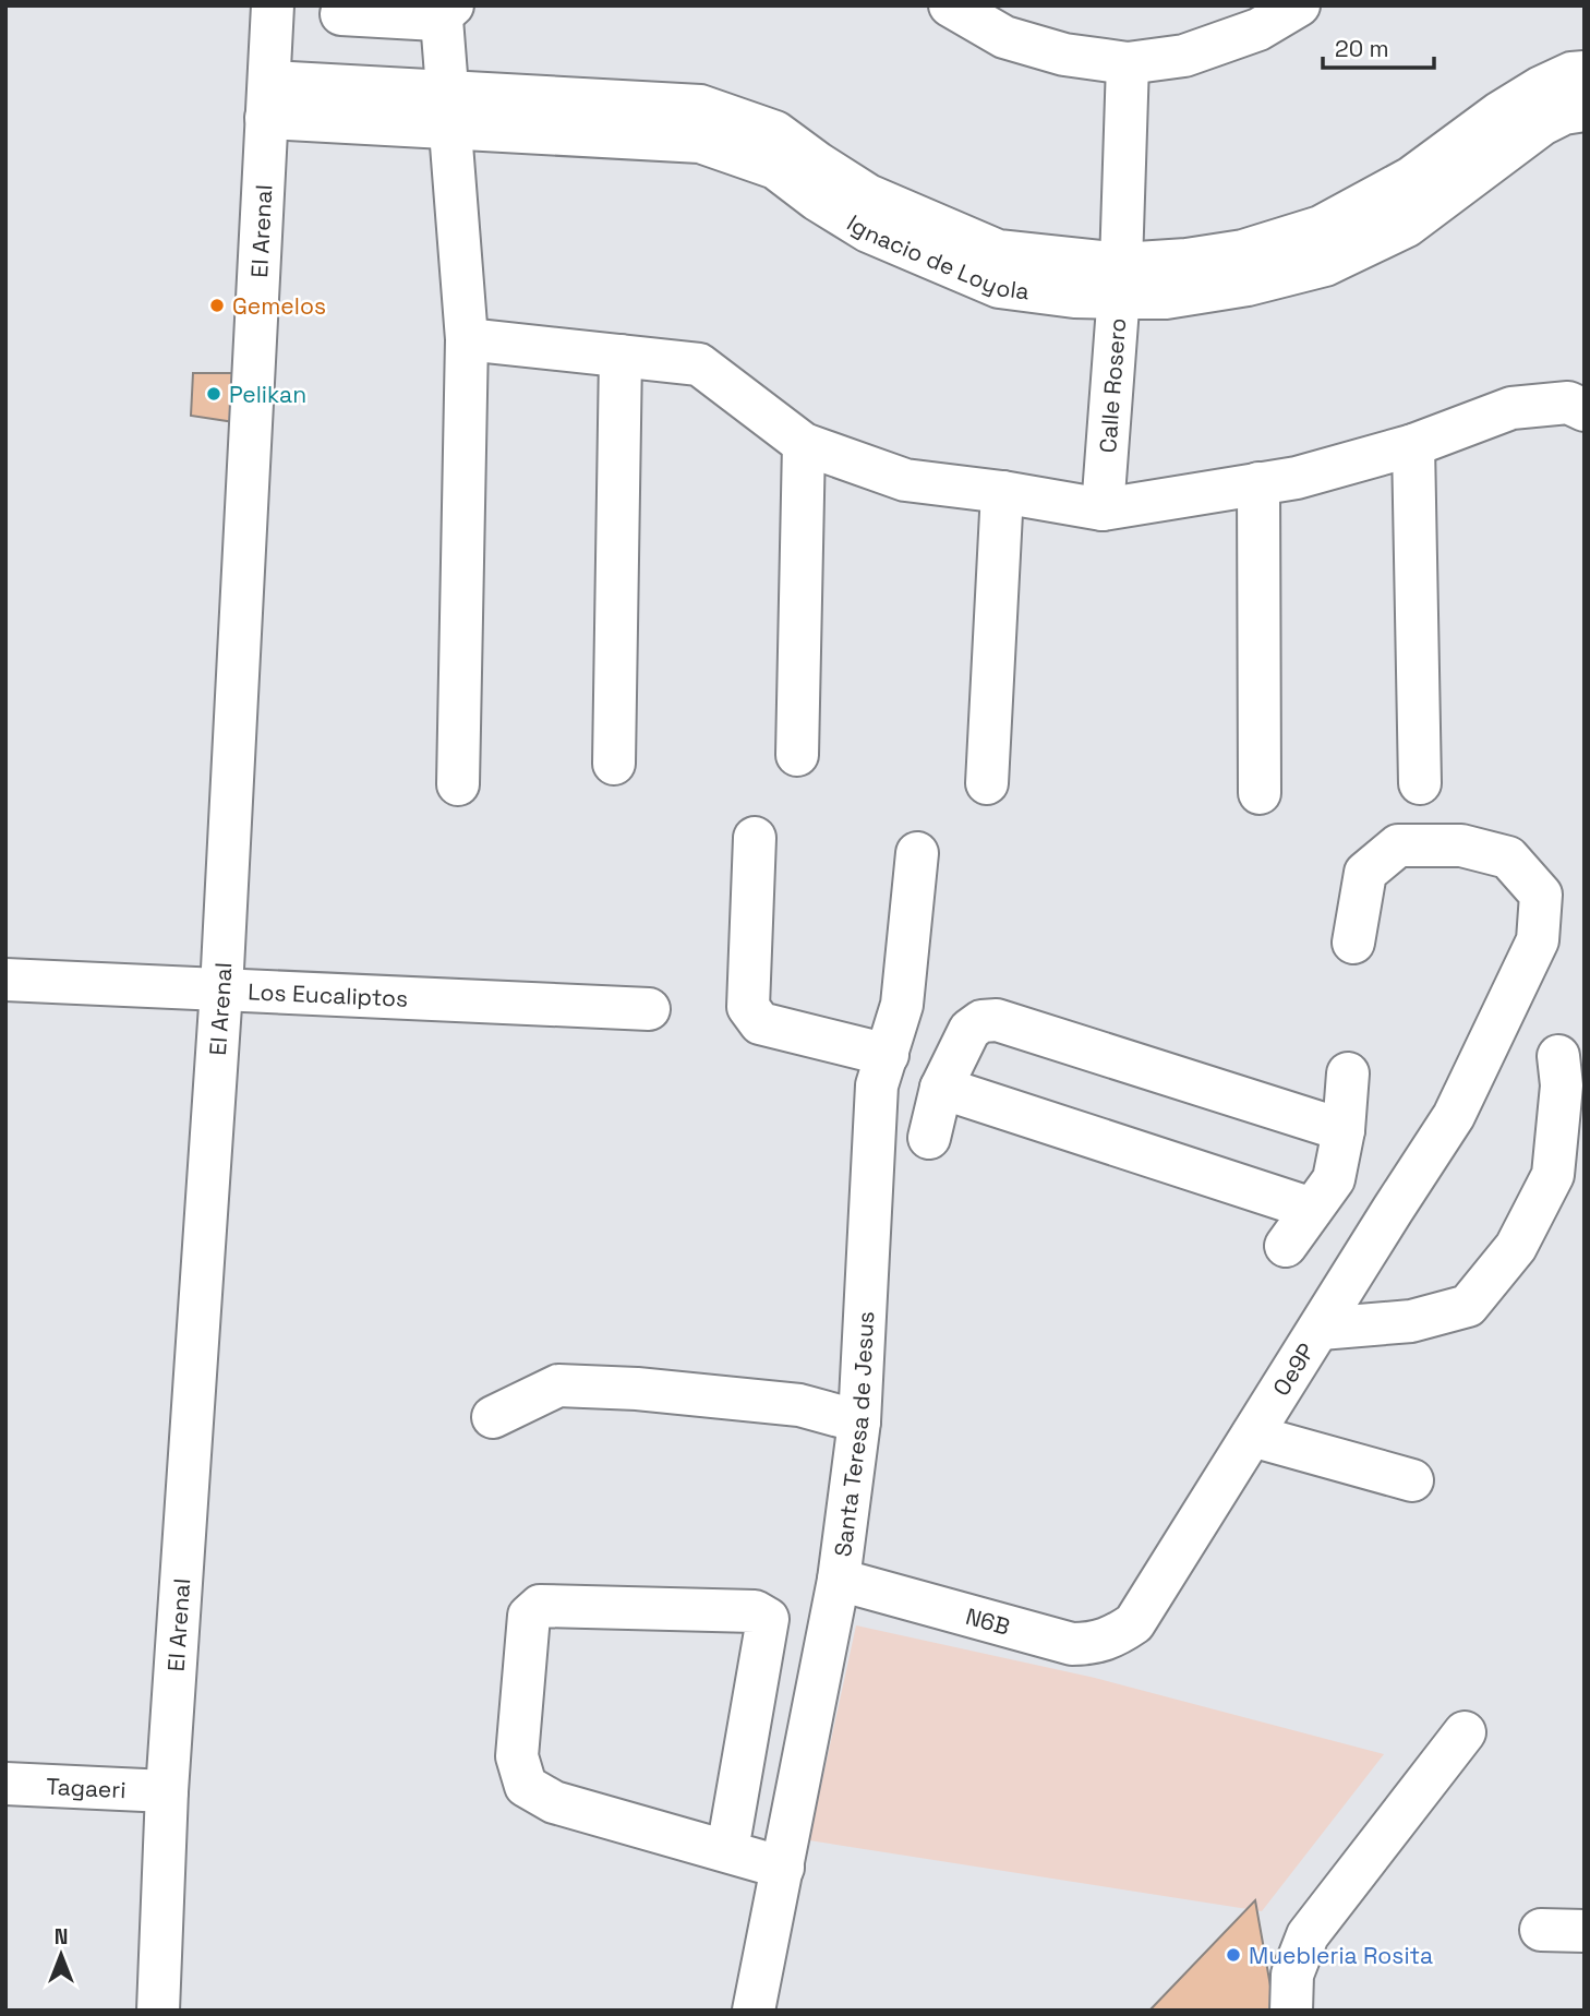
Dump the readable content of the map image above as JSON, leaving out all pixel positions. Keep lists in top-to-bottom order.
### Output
{
  "streets": {
    "street": [
      "El Arenal",
      "Ignacio de Loyola",
      "Calle Rosero",
      "Los Eucaliptos",
      "Oe9P",
      "Santa Teresa de Jesus",
      "N6B",
      "Tagaeri"
    ]
  },
  "crossings": [
    ["El Arenal", "Ignacio de Loyola"],
    ["El Arenal", "Los Eucaliptos"],
    ["El Arenal", "Tagaeri"],
    ["Ignacio de Loyola", "Calle Rosero"],
    ["Oe9P", "N6B"],
    ["Santa Teresa de Jesus", "N6B"]
  ],
  "places": ["Gemelos", "Pelikan", "Muebleria Rosita"],
  "scale_bar": "20 m",
  "north": "top"
}
